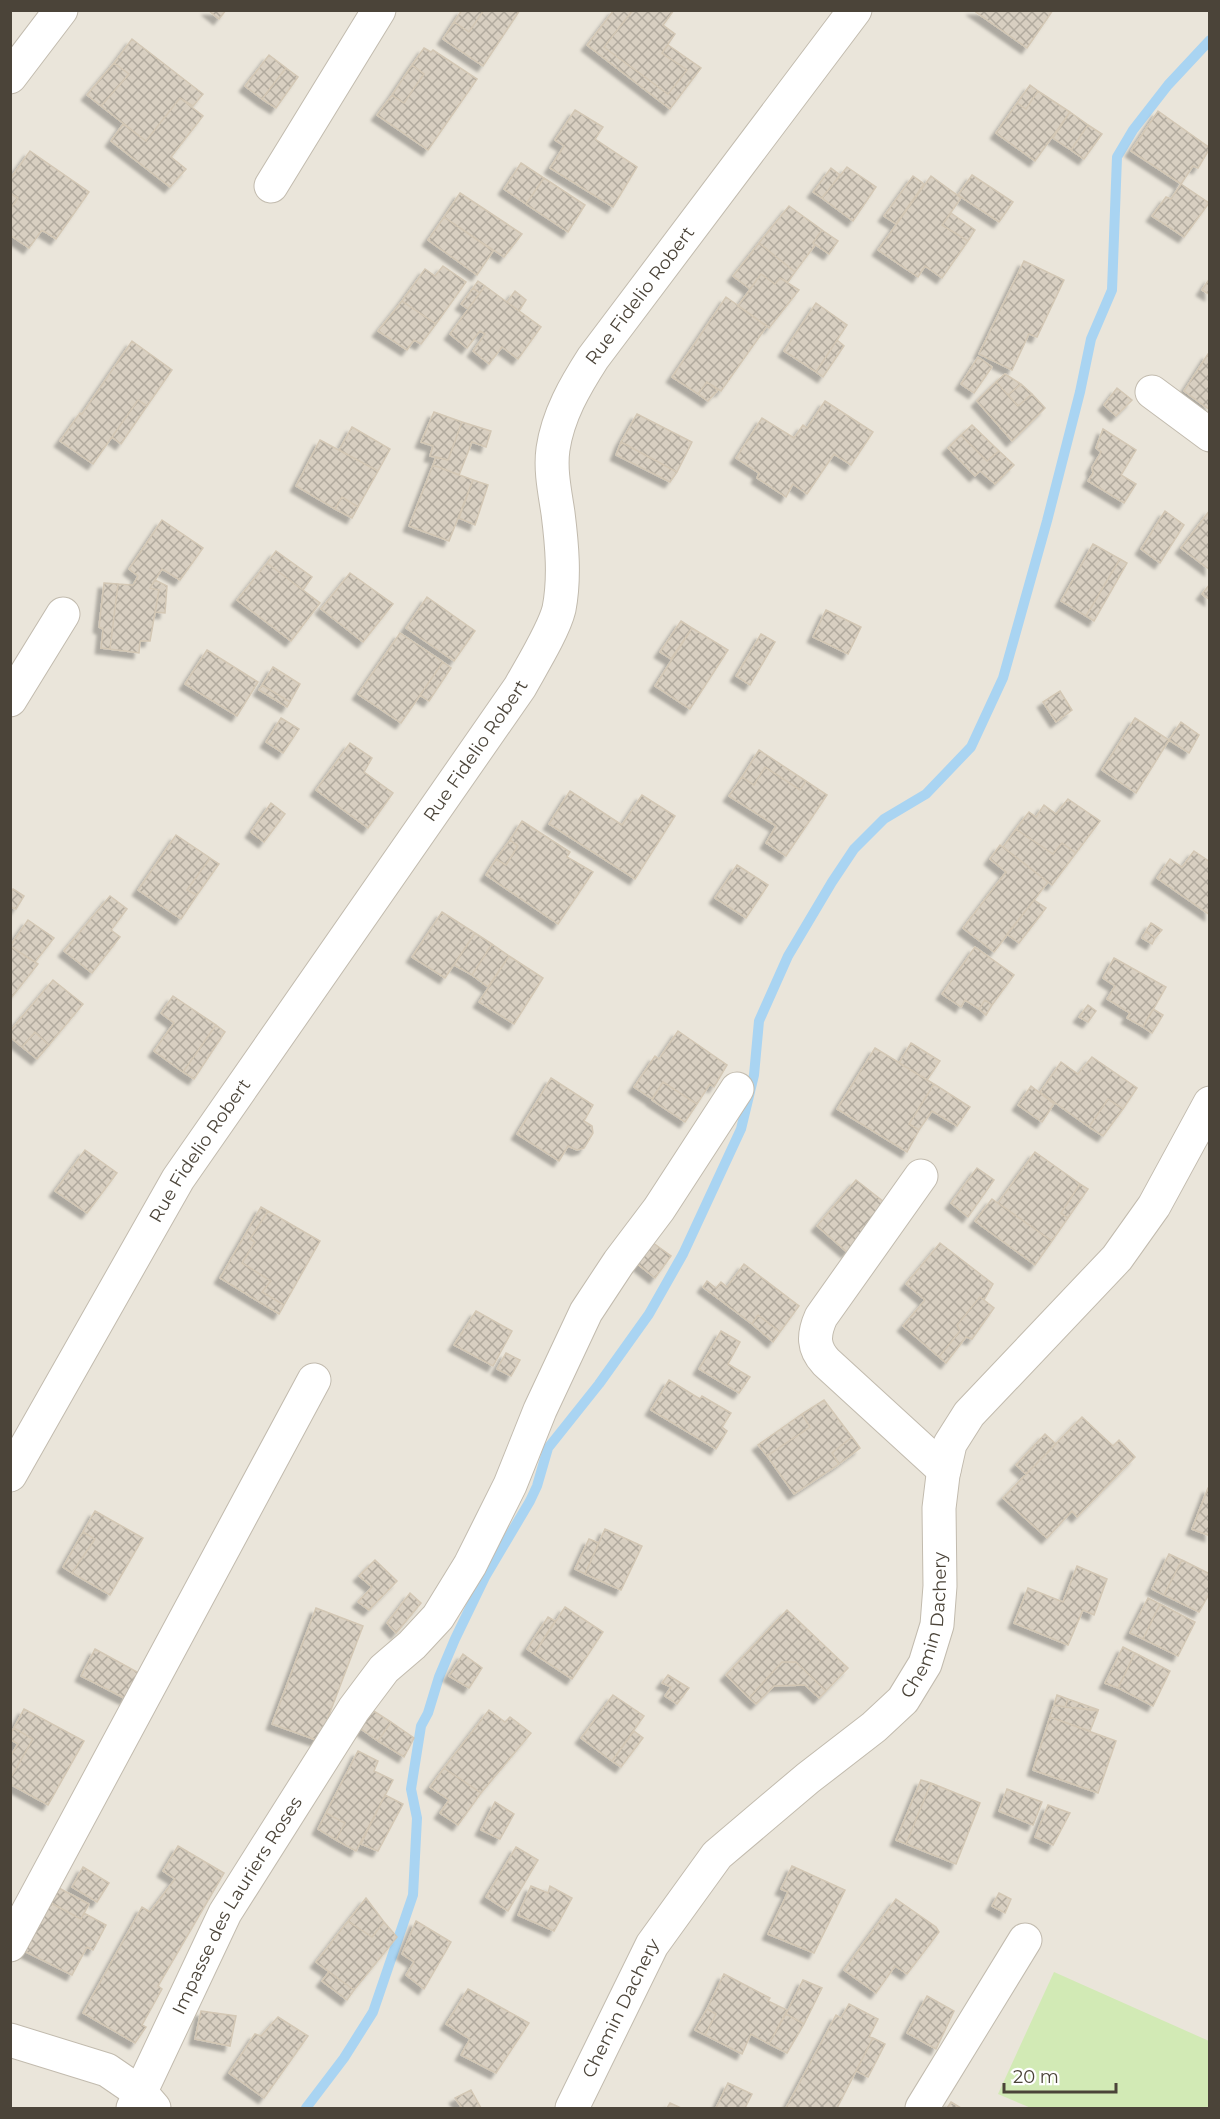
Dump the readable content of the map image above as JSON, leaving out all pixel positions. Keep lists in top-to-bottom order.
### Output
{
  "streets": {
    "street": ["Rue Fidelio Robert", "Chemin Dachery", "Impasse des Lauriers Roses"]
  },
  "scale_bar": "20 m"
}
